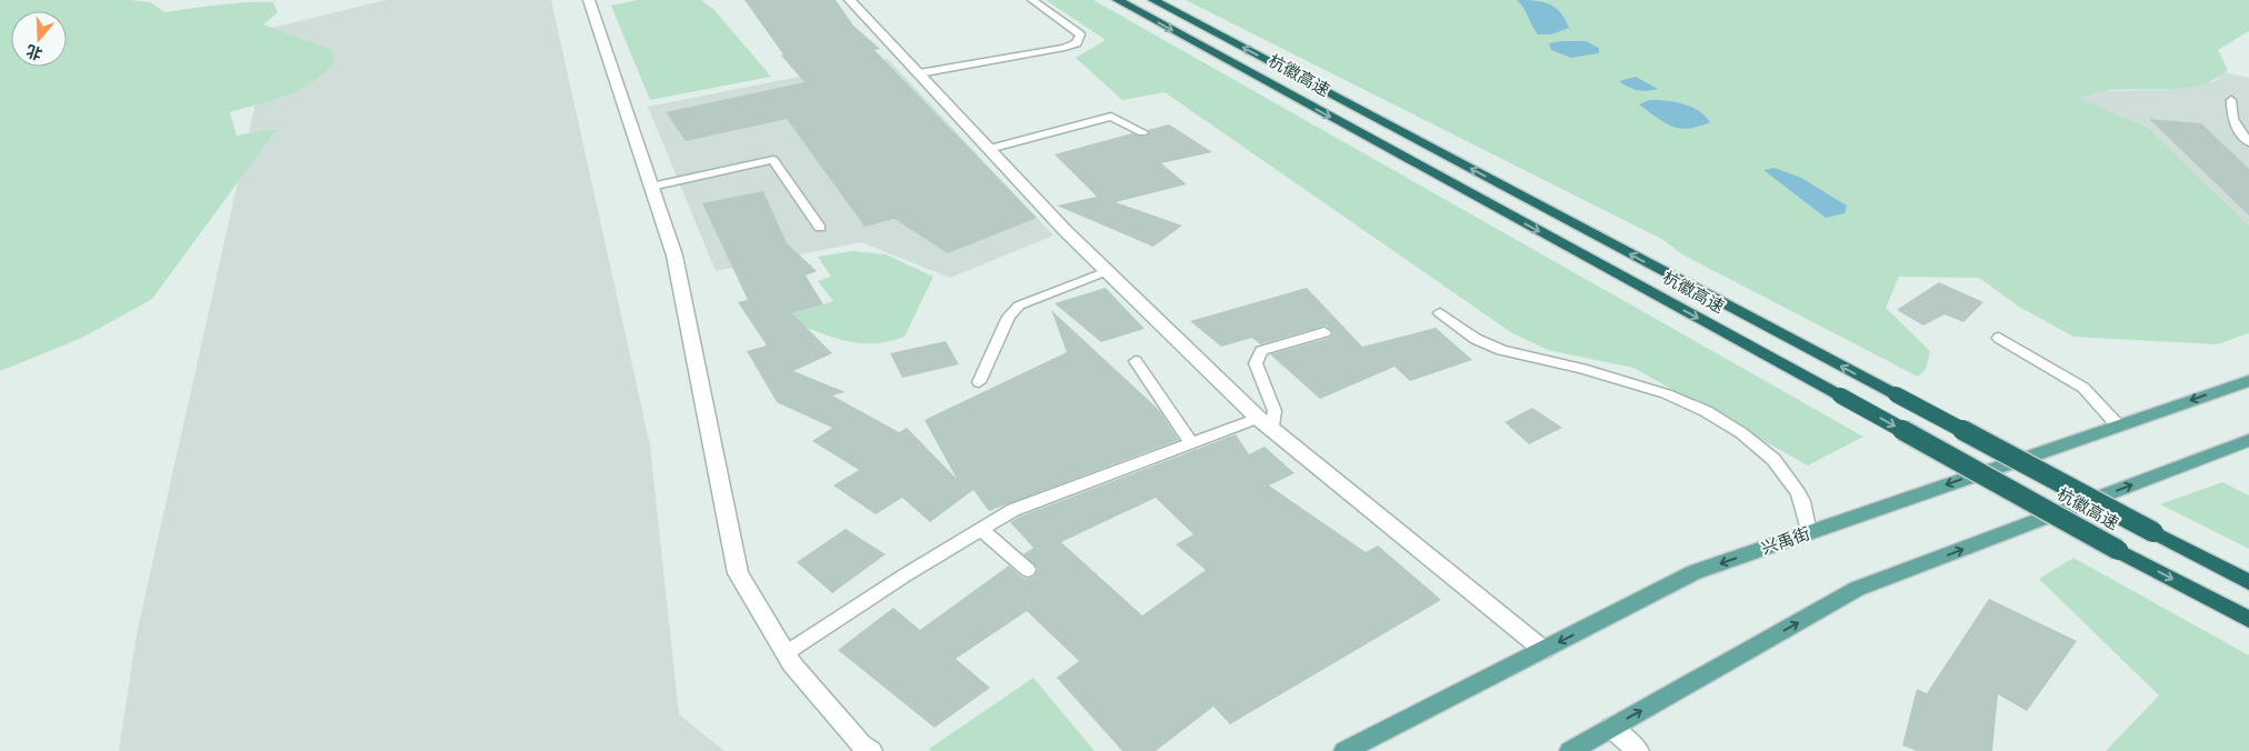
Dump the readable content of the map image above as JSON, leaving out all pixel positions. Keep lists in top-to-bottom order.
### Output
{
  "streets": {
    "highway": ["杭徽高速"],
    "main road": ["兴禹街"]
  },
  "north": "bottom"
}
